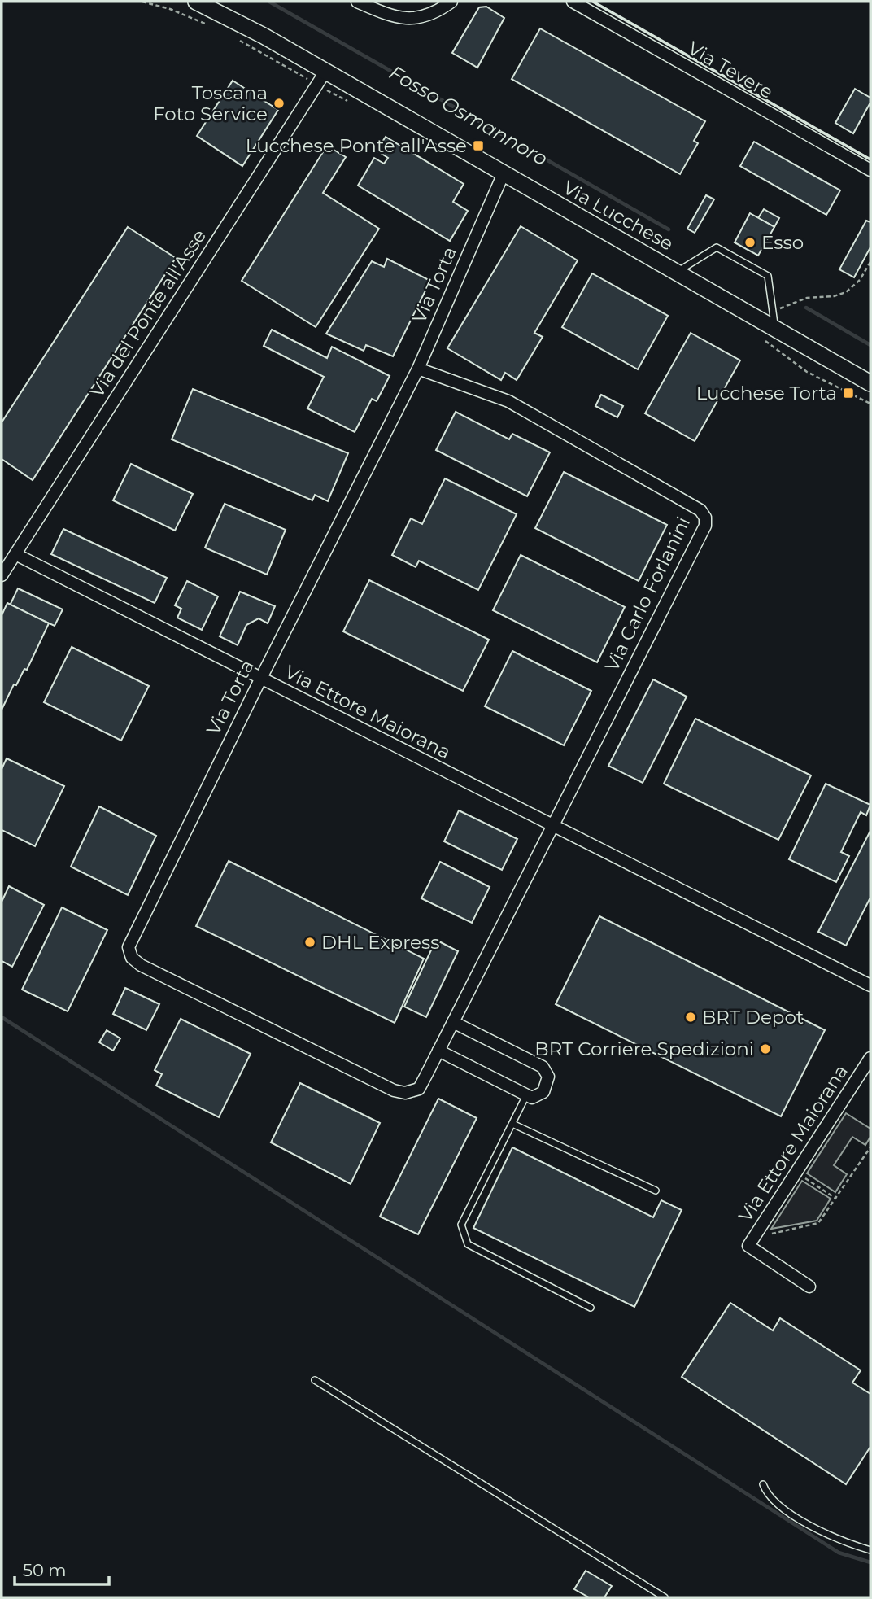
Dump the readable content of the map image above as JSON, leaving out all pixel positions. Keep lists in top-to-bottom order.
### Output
{
  "streets": {
    "main road": ["Via Lucchese"],
    "street": [
      "Via Tevere",
      "Via Torta",
      "Via del Ponte all'Asse",
      "Via Carlo Forlanini",
      "Via Ettore Maiorana"
    ]
  },
  "crossings": [
    ["Via Lucchese", "Via Torta"],
    ["Via Lucchese", "Via del Ponte all'Asse"],
    ["Via Torta", "Via Carlo Forlanini"],
    ["Via Torta", "Via Ettore Maiorana"],
    ["Via del Ponte all'Asse", "Via Ettore Maiorana"],
    ["Via Carlo Forlanini", "Via Ettore Maiorana"]
  ],
  "water": ["Fosso Osmannoro"],
  "places": {
    "other": [
      "Toscana Foto Service",
      "Esso",
      "DHL Express",
      "BRT Depot",
      "BRT Corriere Spedizioni"
    ],
    "transit": ["Lucchese Ponte all'Asse", "Lucchese Torta"]
  },
  "scale_bar": "50 m"
}
